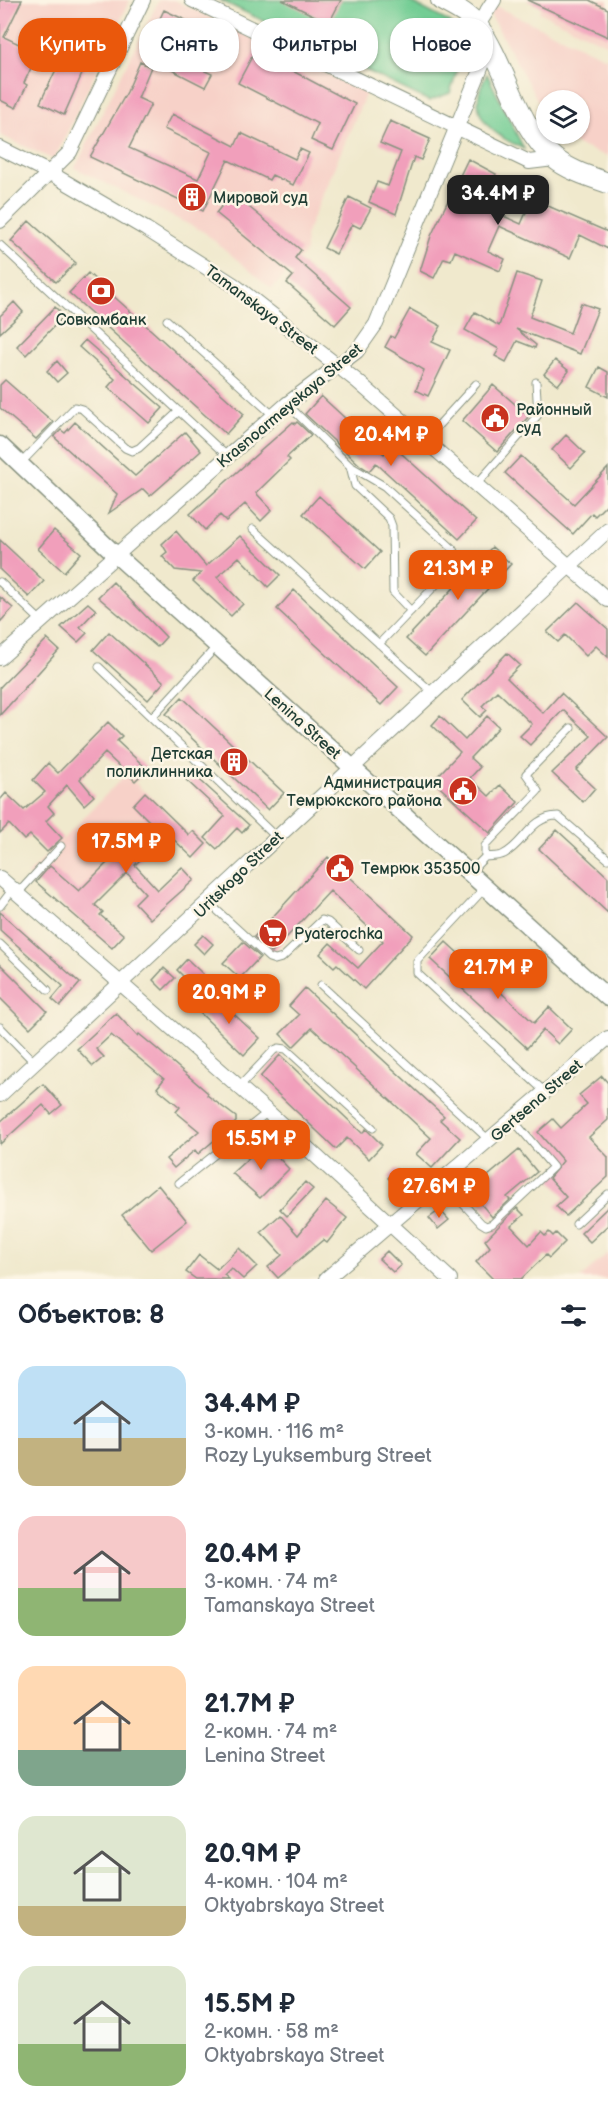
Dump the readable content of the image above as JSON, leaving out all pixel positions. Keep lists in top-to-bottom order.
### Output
{
  "streets": {
    "street": [
      "Tamanskaya Street",
      "Krasnoarmeyskaya Street",
      "Lenina Street",
      "Uritskogo Street",
      "Gertsena Street"
    ]
  },
  "crossings": [
    ["Tamanskaya Street", "Krasnoarmeyskaya Street"],
    ["Tamanskaya Street", "Uritskogo Street"],
    ["Krasnoarmeyskaya Street", "Lenina Street"],
    ["Lenina Street", "Uritskogo Street"]
  ],
  "places": {
    "building": ["Мировой суд", "Детская поликлинника"],
    "bank": ["Совкомбанк"],
    "public building": ["Районный суд", "Администрация Темрюкского района", "Темрюк 353500"],
    "supermarket": ["Pyaterochka"]
  },
  "page": {
    "chip": [
      "Купить",
      "Снять",
      "Фильтры",
      "Новое"
    ],
    "price": [
      "34.4M ₽",
      "20.4M ₽",
      "21.3M ₽",
      "17.5M ₽",
      "21.7M ₽",
      "20.9M ₽",
      "15.5M ₽",
      "27.6M ₽"
    ],
    "heading": "Объектов: 8",
    "list": [
      {
        "name": "34.4M ₽",
        "note": "3-комн. · 116 m² · Rozy Lyuksemburg Street"
      },
      {
        "name": "20.4M ₽",
        "note": "3-комн. · 74 m² · Tamanskaya Street"
      },
      {
        "name": "21.7M ₽",
        "note": "2-комн. · 74 m² · Lenina Street"
      },
      {
        "name": "20.9M ₽",
        "note": "4-комн. · 104 m² · Oktyabrskaya Street"
      },
      {
        "name": "15.5M ₽",
        "note": "2-комн. · 58 m² · Oktyabrskaya Street"
      }
    ]
  }
}
